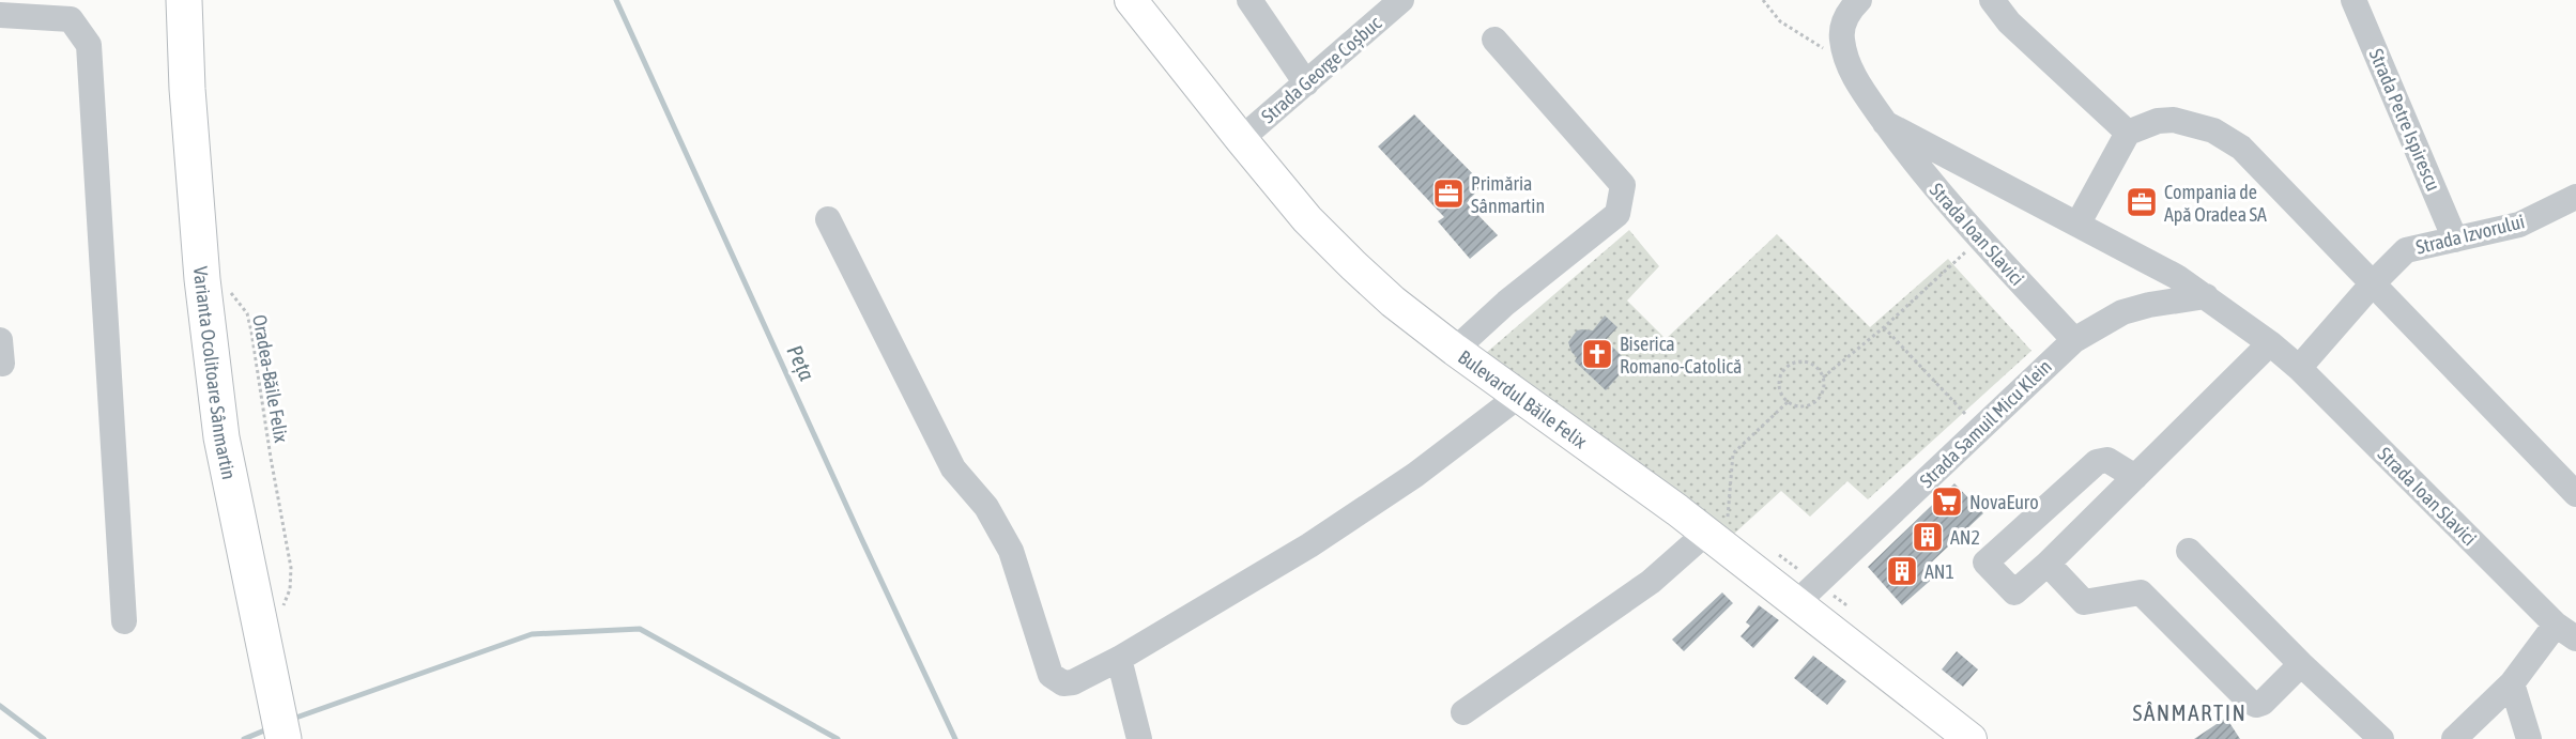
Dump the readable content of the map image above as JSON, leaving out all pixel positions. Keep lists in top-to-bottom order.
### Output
{
  "streets": {
    "highway": ["Varianta Ocolitoare Sânmartin"],
    "main road": ["Bulevardul Băile Felix"],
    "street": [
      "Strada George Coșbuc",
      "Strada Petre Ispirescu",
      "Strada Ioan Slavici",
      "Strada Izvorului",
      "Strada Samuil Micu Klein"
    ],
    "path": ["Oradea-Băile Felix"]
  },
  "crossings": [
    ["Strada George Coșbuc", "Bulevardul Băile Felix"],
    ["Strada Petre Ispirescu", "Strada Izvorului"],
    ["Strada Ioan Slavici", "Strada Samuil Micu Klein"],
    ["Bulevardul Băile Felix", "Strada Samuil Micu Klein"]
  ],
  "districts": ["SÂNMARTIN"],
  "water": ["Peța"],
  "places": {
    "office": ["Primăria Sânmartin", "Compania de Apă Oradea SA"],
    "church": ["Biserica Romano-Catolică"],
    "supermarket": ["NovaEuro"],
    "building": ["AN2", "AN1"]
  }
}
